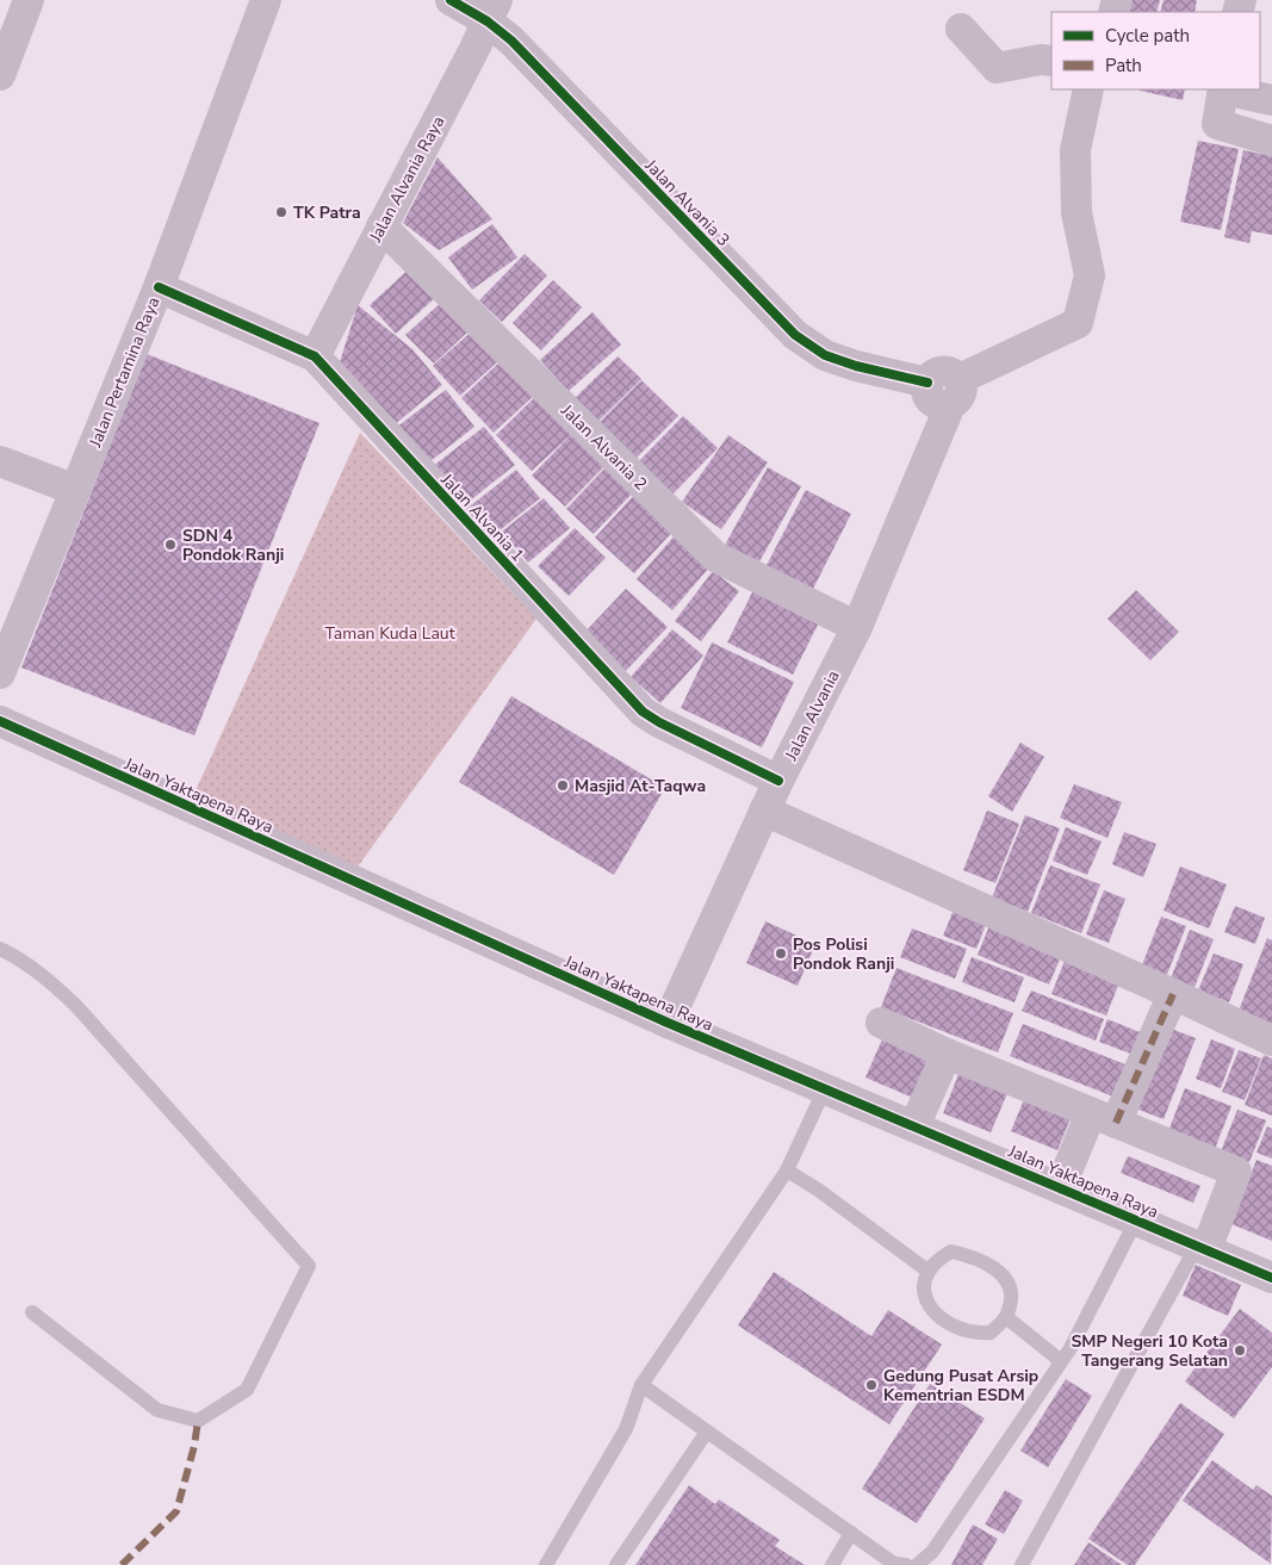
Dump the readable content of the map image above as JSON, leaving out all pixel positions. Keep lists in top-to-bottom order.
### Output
{
  "streets": {
    "street": [
      "Jalan Alvania Raya",
      "Jalan Alvania 3",
      "Jalan Pertamina Raya",
      "Jalan Alvania 2",
      "Jalan Alvania 1",
      "Jalan Alvania",
      "Jalan Yaktapena Raya"
    ]
  },
  "crossings": [
    ["Jalan Alvania Raya", "Jalan Alvania 3"],
    ["Jalan Alvania Raya", "Jalan Alvania 2"],
    ["Jalan Alvania Raya", "Jalan Alvania 1"],
    ["Jalan Alvania 3", "Jalan Alvania"],
    ["Jalan Pertamina Raya", "Jalan Alvania 1"],
    ["Jalan Alvania 2", "Jalan Alvania"],
    ["Jalan Alvania 1", "Jalan Alvania"],
    ["Jalan Alvania", "Jalan Yaktapena Raya"]
  ],
  "parks": ["Taman Kuda Laut"],
  "places": [
    "TK Patra",
    "SDN 4 Pondok Ranji",
    "Masjid At-Taqwa",
    "Pos Polisi Pondok Ranji",
    "SMP Negeri 10 Kota Tangerang Selatan",
    "Gedung Pusat Arsip Kementrian ESDM"
  ],
  "legend": ["Cycle path", "Path"]
}
